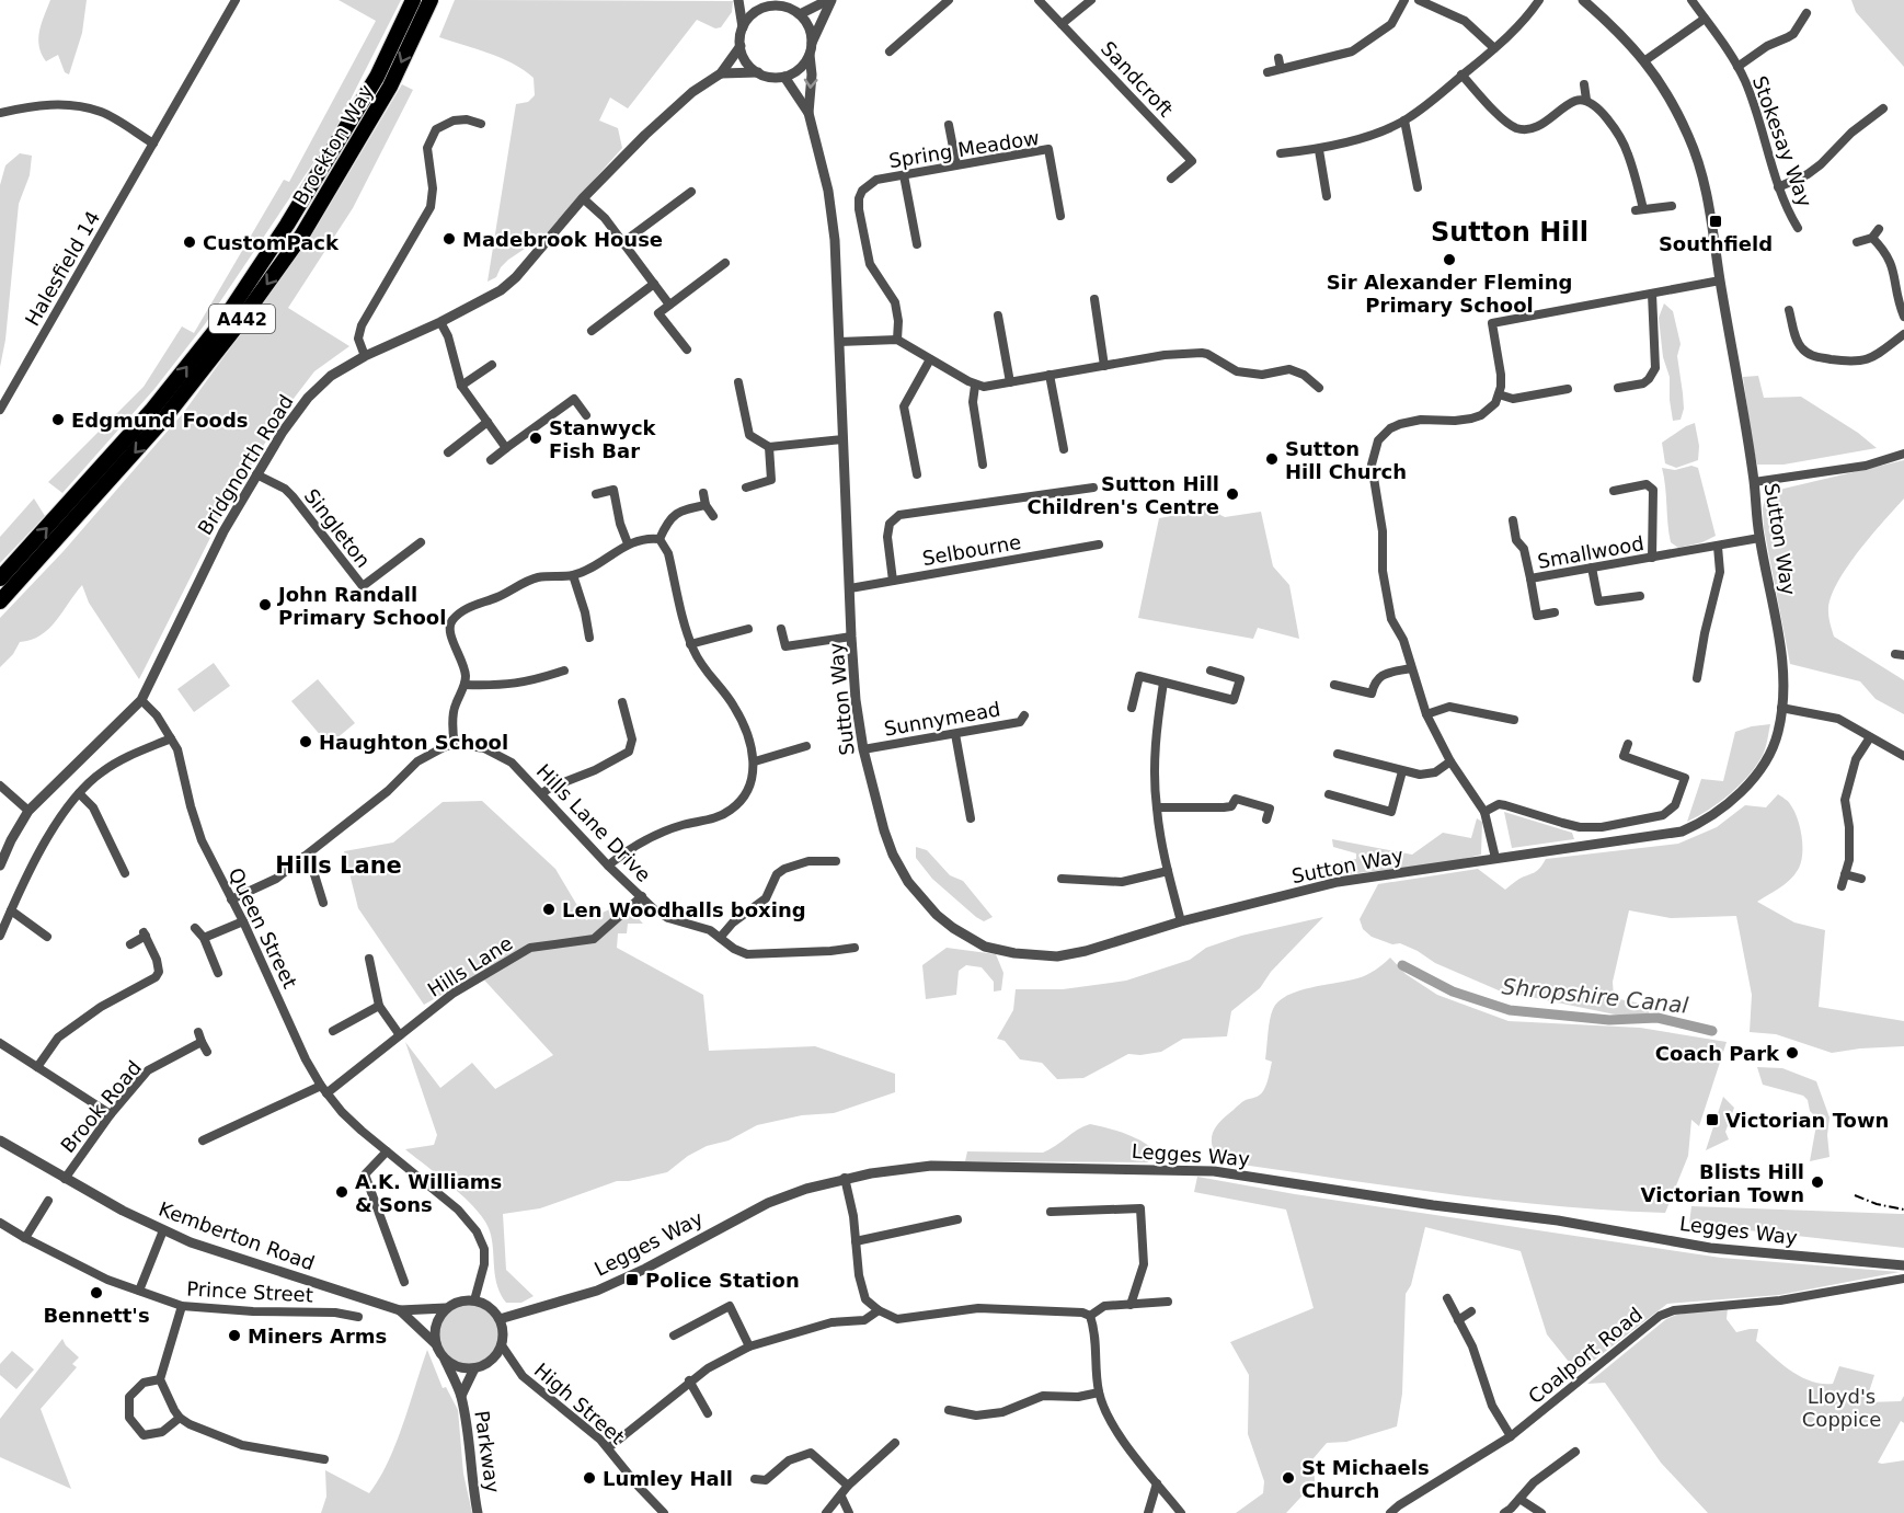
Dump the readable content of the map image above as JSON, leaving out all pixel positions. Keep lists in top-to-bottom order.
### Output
{
  "streets": {
    "highway": ["Brockton Way", "A442"],
    "street": [
      "Sandcroft",
      "Stokesay Way",
      "Spring Meadow",
      "Halesfield 14",
      "Bridgnorth Road",
      "Singleton",
      "Sutton Way",
      "Selbourne",
      "Smallwood",
      "Sunnymead",
      "Hills Lane Drive",
      "Queen Street",
      "Hills Lane",
      "Brook Road",
      "Legges Way",
      "Kemberton Road",
      "Prince Street",
      "Coalport Road",
      "High Street",
      "Parkway"
    ]
  },
  "crossings": [
    ["Bridgnorth Road", "Singleton"],
    ["Bridgnorth Road", "Sutton Way"],
    ["Bridgnorth Road", "Queen Street"],
    ["Sutton Way", "Selbourne"],
    ["Sutton Way", "Smallwood"],
    ["Sutton Way", "Sunnymead"],
    ["Hills Lane Drive", "Hills Lane"],
    ["Queen Street", "Hills Lane"],
    ["Queen Street", "Legges Way"],
    ["Queen Street", "Kemberton Road"],
    ["Queen Street", "High Street"],
    ["Queen Street", "Parkway"],
    ["Brook Road", "Kemberton Road"],
    ["Legges Way", "Kemberton Road"],
    ["Legges Way", "High Street"],
    ["Legges Way", "Parkway"],
    ["Kemberton Road", "High Street"],
    ["Kemberton Road", "Parkway"],
    ["High Street", "Parkway"]
  ],
  "districts": ["Sutton Hill", "Hills Lane"],
  "water": ["Shropshire Canal"],
  "parks": ["Lloyd's Coppice"],
  "places": {
    "transit": ["Southfield", "Victorian Town", "Police Station"],
    "other": [
      "Madebrook House",
      "CustomPack",
      "Sir Alexander Fleming Primary School",
      "Edgmund Foods",
      "Stanwyck Fish Bar",
      "Sutton Hill Church",
      "Sutton Hill Children's Centre",
      "John Randall Primary School",
      "Haughton School",
      "Len Woodhalls boxing",
      "Coach Park",
      "Blists Hill Victorian Town",
      "A.K. Williams & Sons",
      "Bennett's",
      "Miners Arms",
      "Lumley Hall",
      "St Michaels Church"
    ]
  }
}
